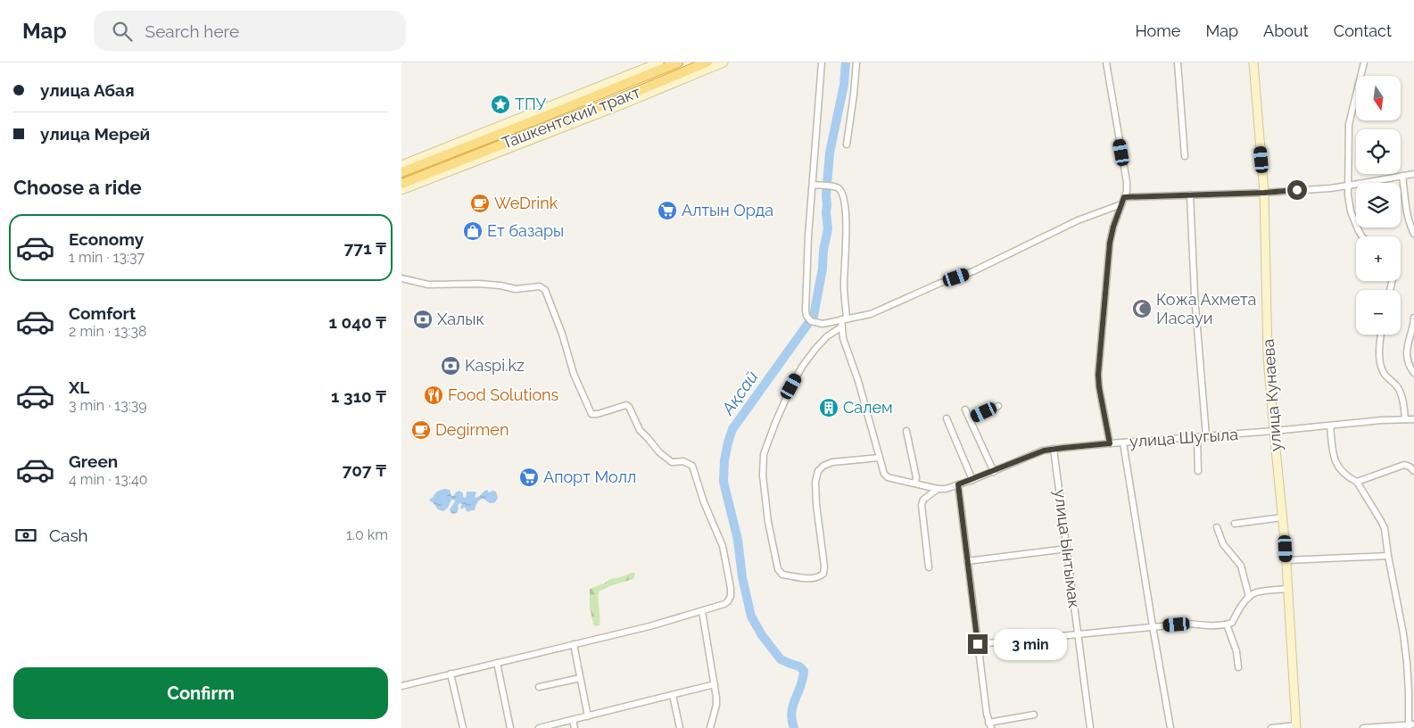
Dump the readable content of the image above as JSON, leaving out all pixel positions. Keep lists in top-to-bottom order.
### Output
{
  "streets": {
    "highway": ["Ташкентский тракт"],
    "main road": ["улица Кунаева"],
    "street": ["улица Шугыла", "улица Ынтымак"]
  },
  "crossings": [
    ["улица Кунаева", "улица Шугыла"],
    ["улица Шугыла", "улица Ынтымак"]
  ],
  "water": ["Ақсай"],
  "places": {
    "place": ["ТПУ"],
    "cafe": ["WeDrink", "Degirmen"],
    "supermarket": ["Алтын Орда", "Апорт Молл"],
    "shop": ["Ет базары"],
    "mosque": ["Кожа Ахмета Иасауи"],
    "bank": ["Халык", "Kaspi.kz"],
    "restaurant": ["Food Solutions"],
    "building": ["Салем"]
  },
  "north": "bottom",
  "page": {
    "header": "Map",
    "search": "Search here",
    "nav": [
      "Home",
      "Map",
      "About",
      "Contact"
    ],
    "banner": ["улица Абая", "улица Мерей"],
    "map_buttons": ["+", "−"],
    "heading": "Choose a ride",
    "list": [
      {
        "name": "Economy",
        "note": "1 min · 13:37",
        "value": "771 ₸"
      },
      {
        "name": "Comfort",
        "note": "2 min · 13:38",
        "value": "1 040 ₸"
      },
      {
        "name": "XL",
        "note": "3 min · 13:39",
        "value": "1 310 ₸"
      },
      {
        "name": "Green",
        "note": "4 min · 13:40",
        "value": "707 ₸"
      }
    ],
    "pay": ["Cash", "1.0 km"],
    "bubble": "3 min",
    "buttons": "Confirm"
  }
}
